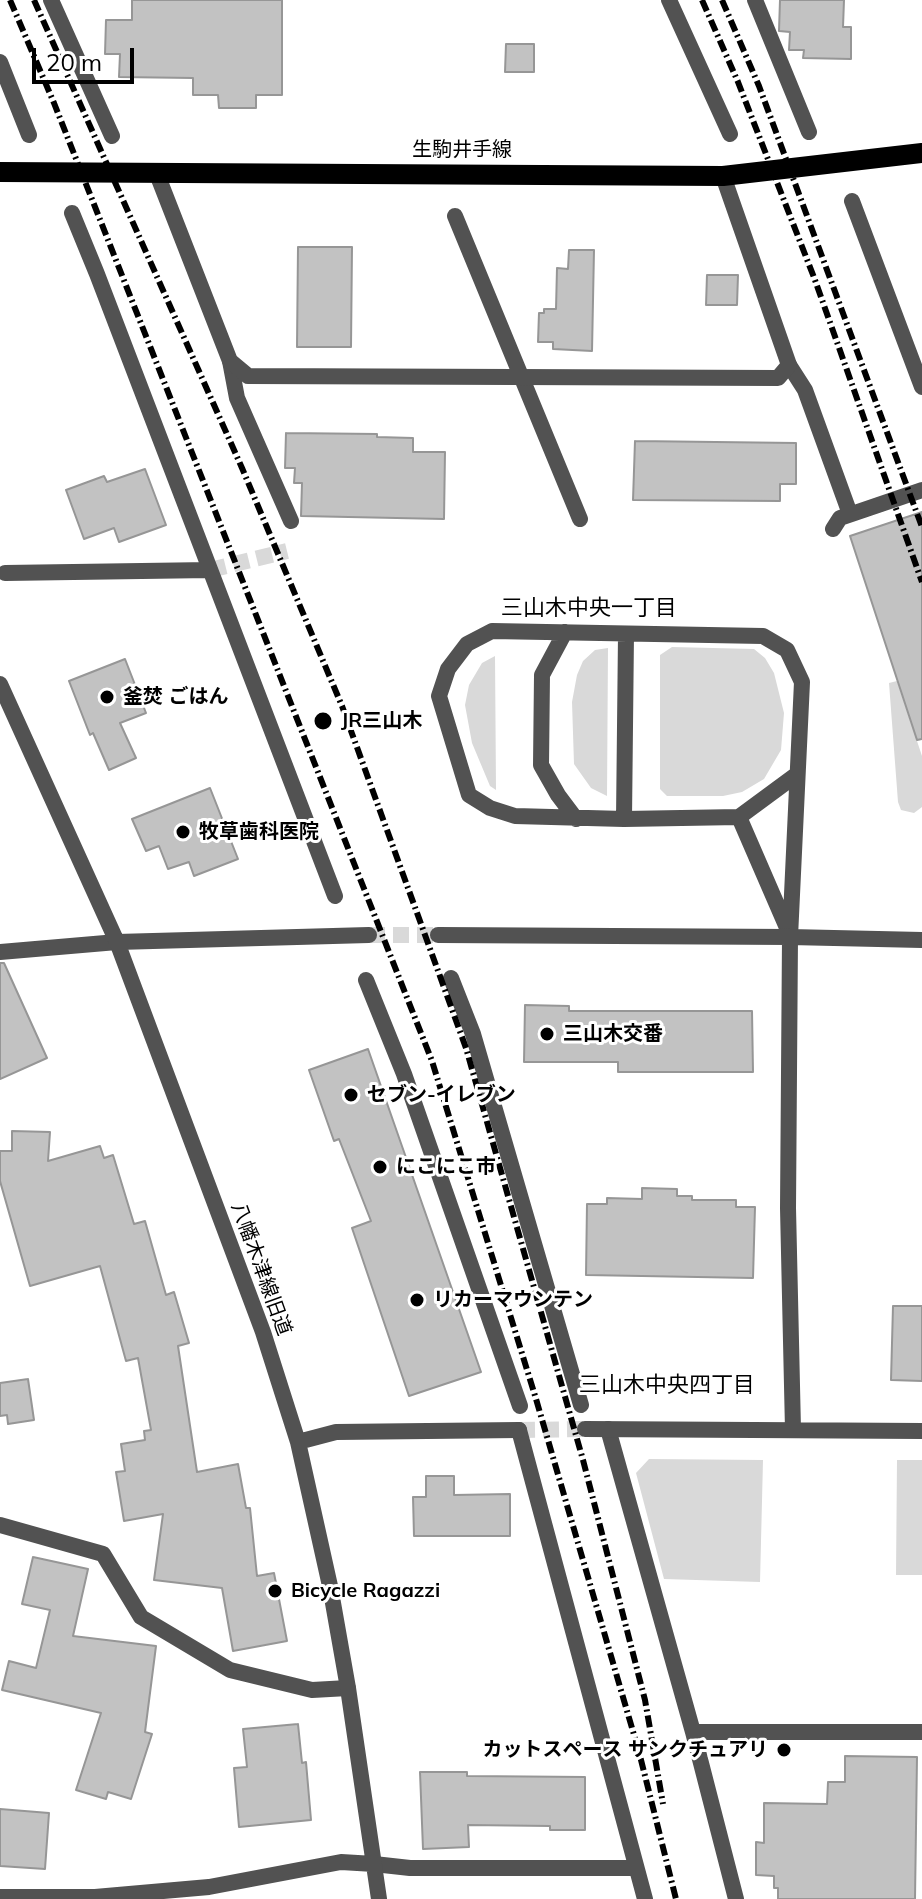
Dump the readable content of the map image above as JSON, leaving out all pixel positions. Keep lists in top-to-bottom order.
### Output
{
  "streets": {
    "main road": ["生駒井手線"],
    "street": ["八幡木津線旧道"]
  },
  "districts": ["三山木中央一丁目", "三山木中央四丁目"],
  "places": [
    "釜焚 ごはん",
    "JR三山木",
    "牧草歯科医院",
    "三山木交番",
    "セブン-イレブン",
    "にこにこ市",
    "リカーマウンテン",
    "Bicycle Ragazzi",
    "カットスペース サンクチュアリ"
  ],
  "scale_bar": "20 m"
}
